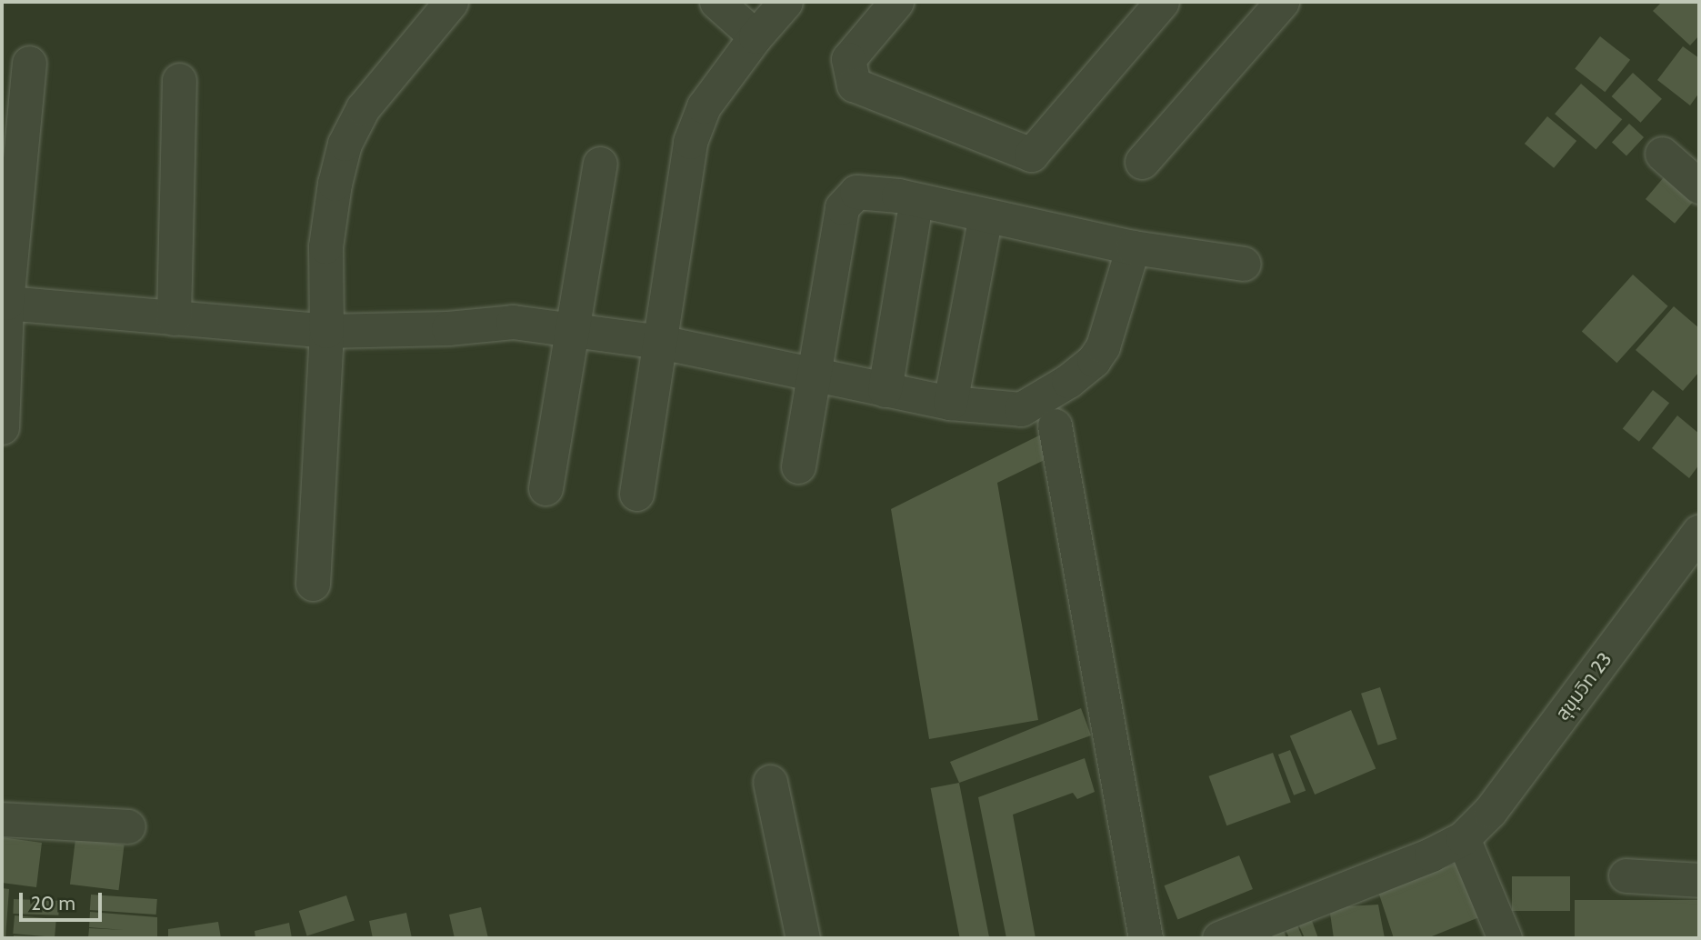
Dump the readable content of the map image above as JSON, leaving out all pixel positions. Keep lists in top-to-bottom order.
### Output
{
  "streets": {
    "street": ["สุขุมวิท 23"]
  },
  "scale_bar": "20 m"
}
